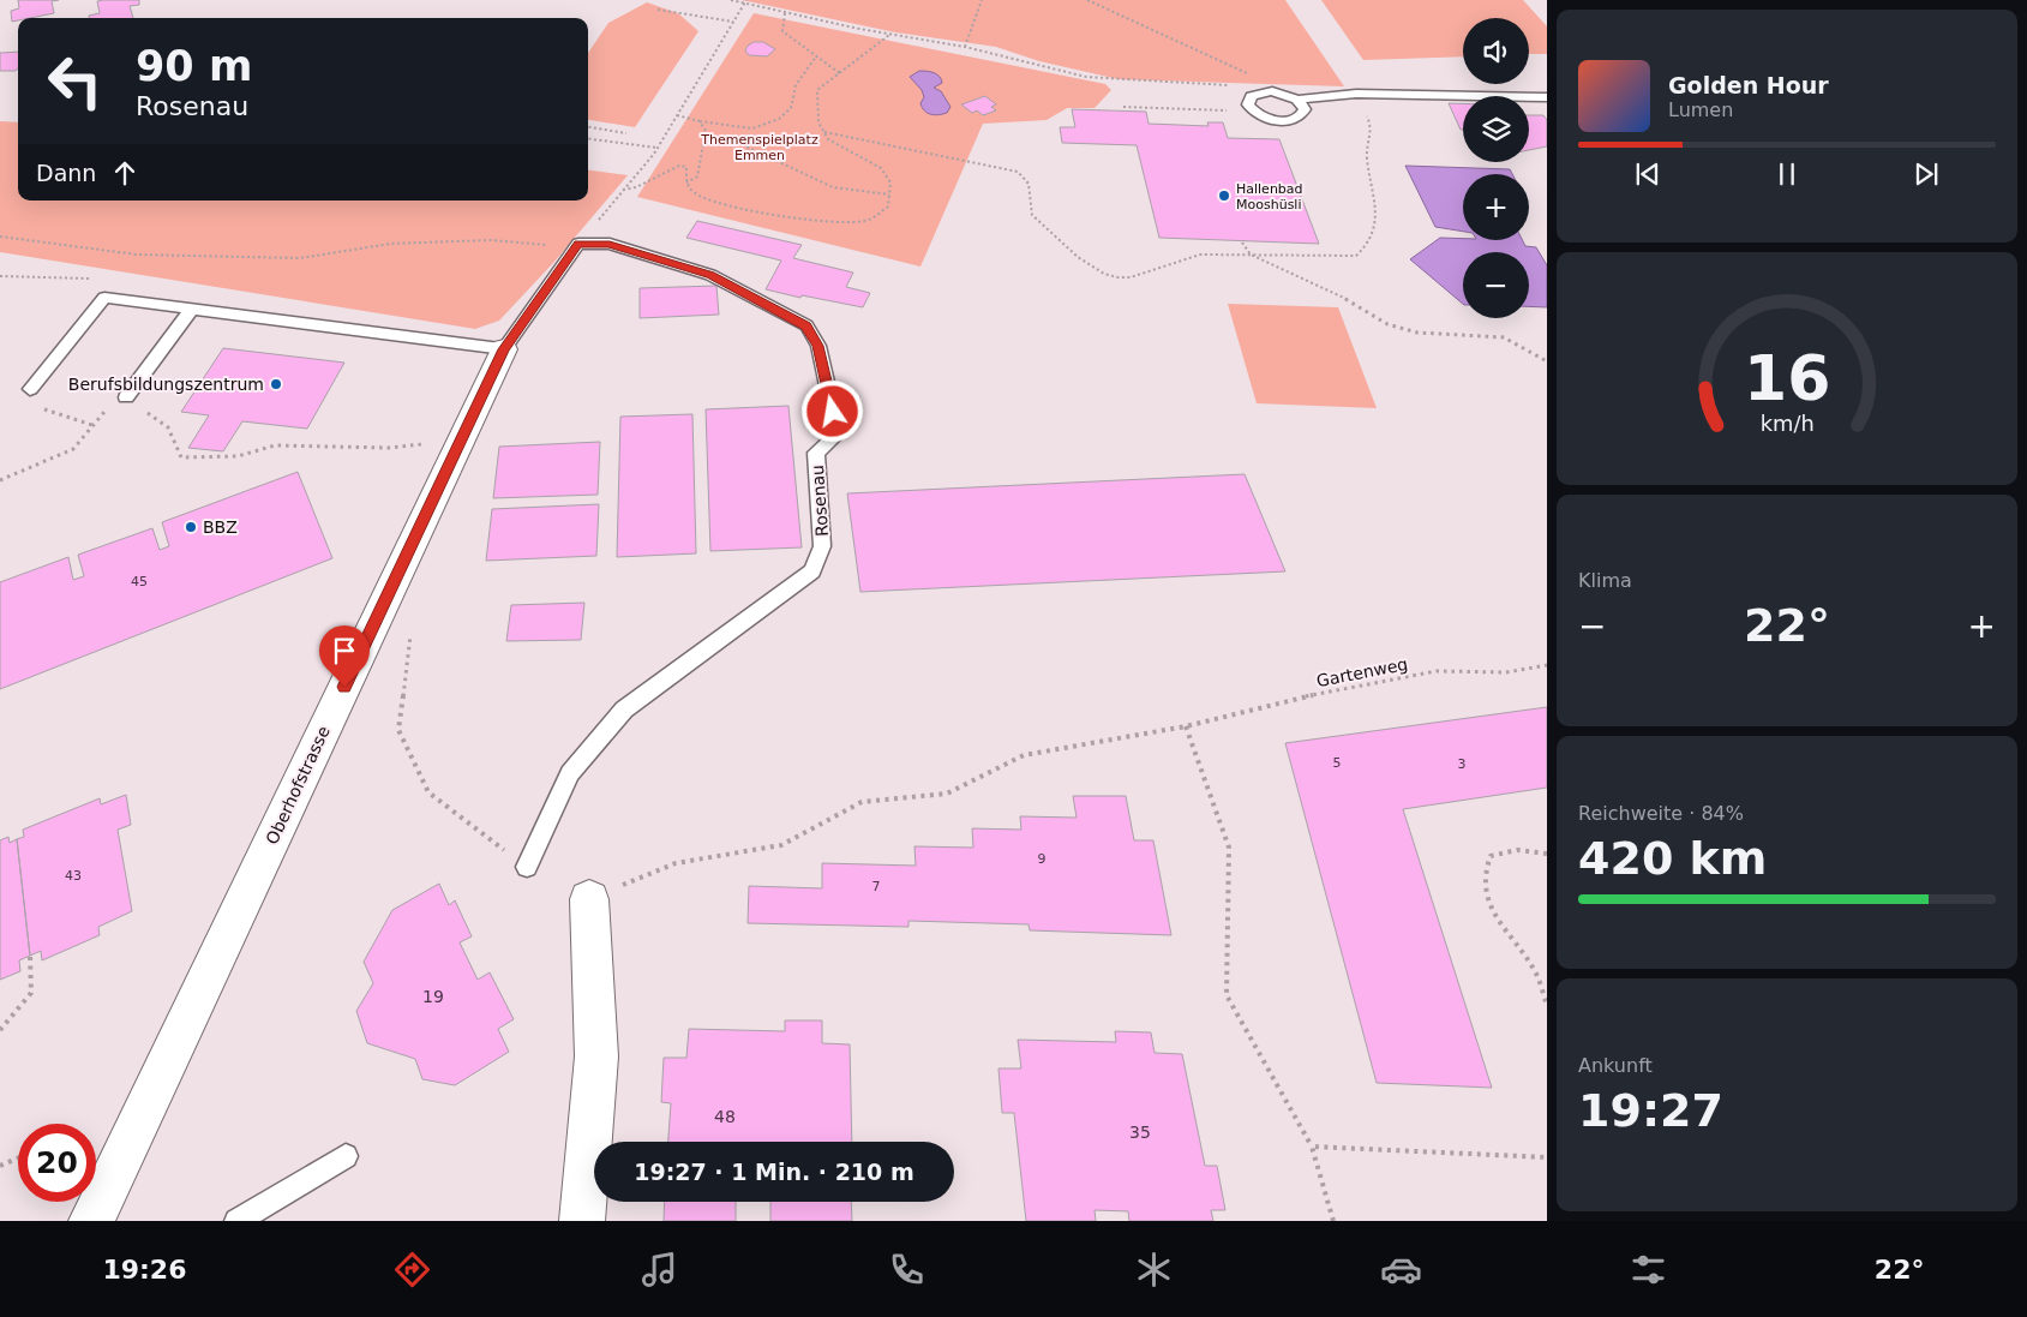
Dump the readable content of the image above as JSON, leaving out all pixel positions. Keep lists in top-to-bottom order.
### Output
{
  "streets": {
    "street": ["Oberhofstrasse"],
    "lane": ["Rosenau"],
    "path": ["Gartenweg"]
  },
  "parks": ["Themenspielplatz Emmen"],
  "places": ["Hallenbad Mooshüsli", "Berufsbildungszentrum", "BBZ"],
  "house_numbers": [
    "45",
    "5",
    "3",
    "9",
    "43",
    "7",
    "19",
    "48",
    "35"
  ],
  "page": {
    "map_buttons": ["+", "−"],
    "turn": ["90 m", "Rosenau"],
    "song": ["Golden Hour", "Lumen"],
    "then": "Dann",
    "tile": [
      "Klima",
      ["Reichweite · 84%", "420 km"],
      ["Ankunft", "19:27"]
    ],
    "heat": ["−", "22°", "+"],
    "limit": "20",
    "trip": "19:27 · 1 Min. · 210 m",
    "tabs": ["19:26", "22°"],
    "gauge": ["16", "km/h"]
  }
}
